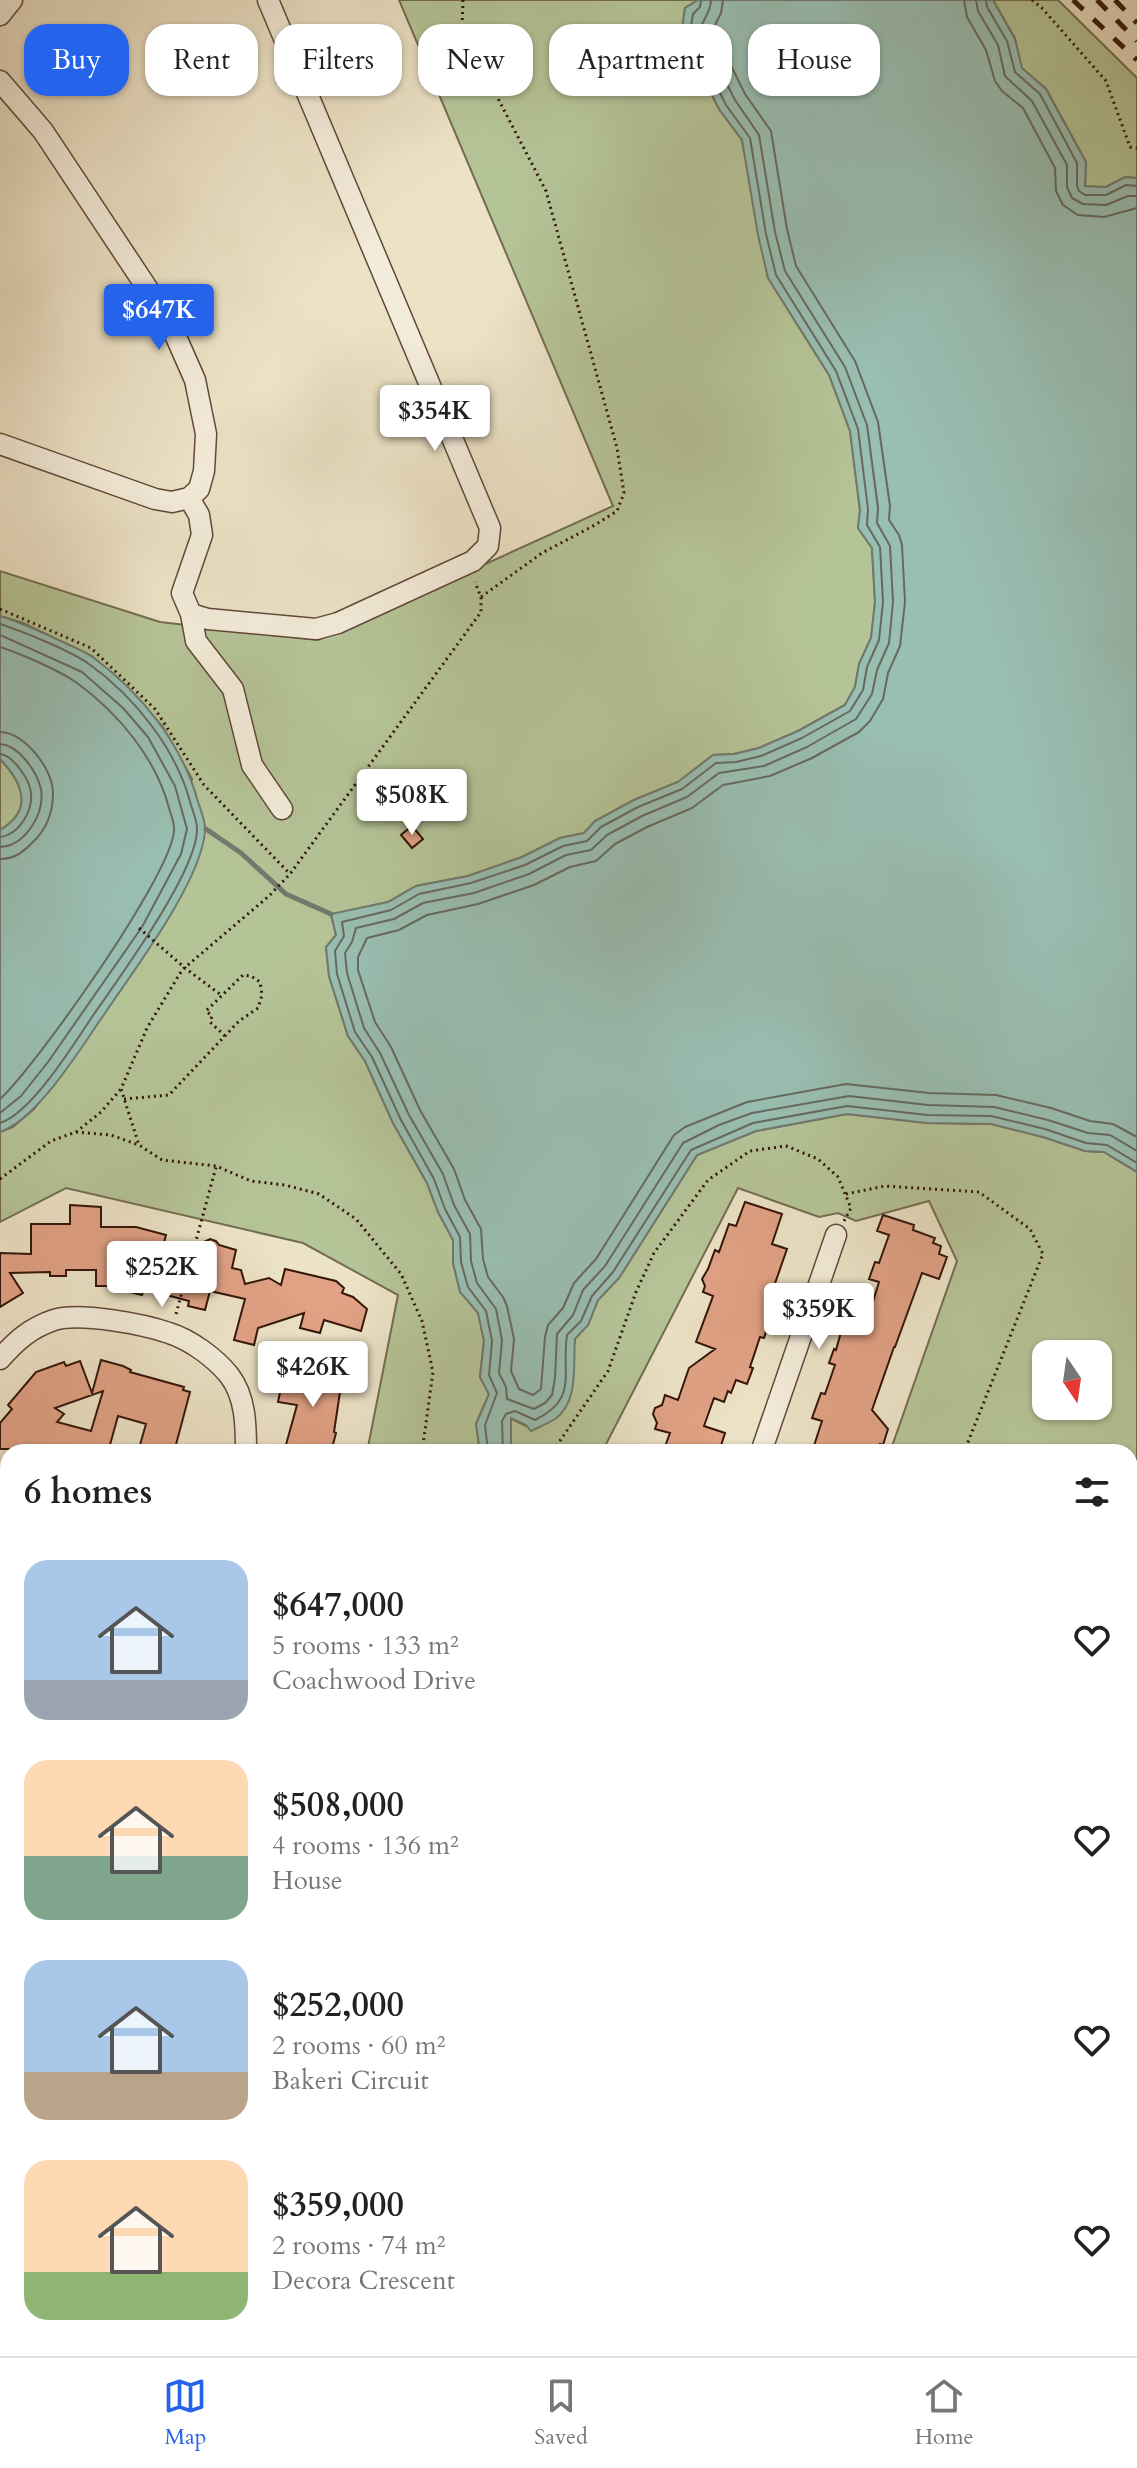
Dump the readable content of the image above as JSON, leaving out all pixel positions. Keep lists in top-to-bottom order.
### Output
{
  "north": "bottom",
  "page": {
    "chip": [
      "Buy",
      "Rent",
      "Filters",
      "New",
      "Apartment",
      "House"
    ],
    "price": [
      "$647K",
      "$354K",
      "$508K",
      "$252K",
      "$359K",
      "$426K"
    ],
    "heading": "6 homes",
    "list": [
      {
        "name": "$647,000",
        "note": "5 rooms · 133 m² · Coachwood Drive"
      },
      {
        "name": "$508,000",
        "note": "4 rooms · 136 m² · House"
      },
      {
        "name": "$252,000",
        "note": "2 rooms · 60 m² · Bakeri Circuit"
      },
      {
        "name": "$359,000",
        "note": "2 rooms · 74 m² · Decora Crescent"
      }
    ],
    "tabs": ["Map", "Saved", "Home"]
  }
}
